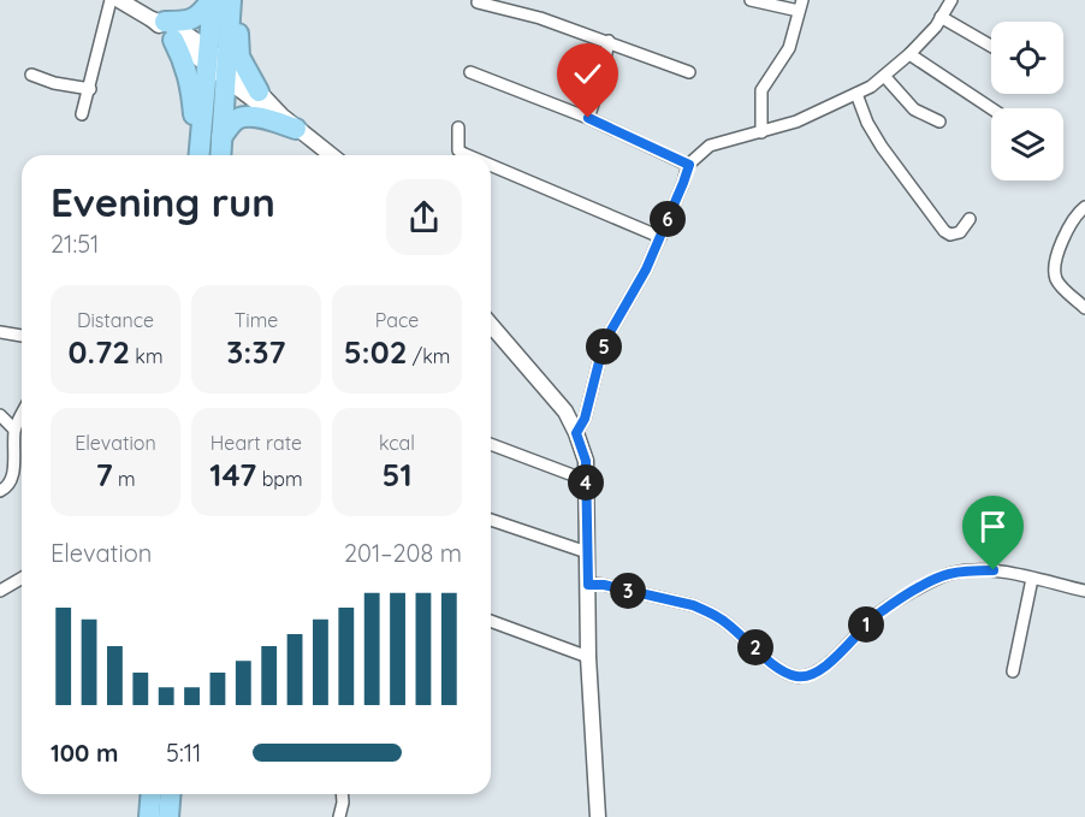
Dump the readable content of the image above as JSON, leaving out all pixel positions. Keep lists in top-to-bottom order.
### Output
{
  "page": {
    "heading": ["Evening run", "21:51"],
    "pins": [
      "6",
      "5",
      "4",
      "3",
      "1",
      "2"
    ],
    "stats": [
      ["Distance", "0.72 km"],
      ["Time", "3:37"],
      ["Pace", "5:02 /km"],
      ["Elevation", "7 m"],
      ["Heart rate", "147 bpm"],
      ["kcal", "51"]
    ],
    "chart": ["Elevation", "201–208 m"],
    "list": [
      {
        "name": "100 m",
        "note": "5:11"
      }
    ]
  }
}
